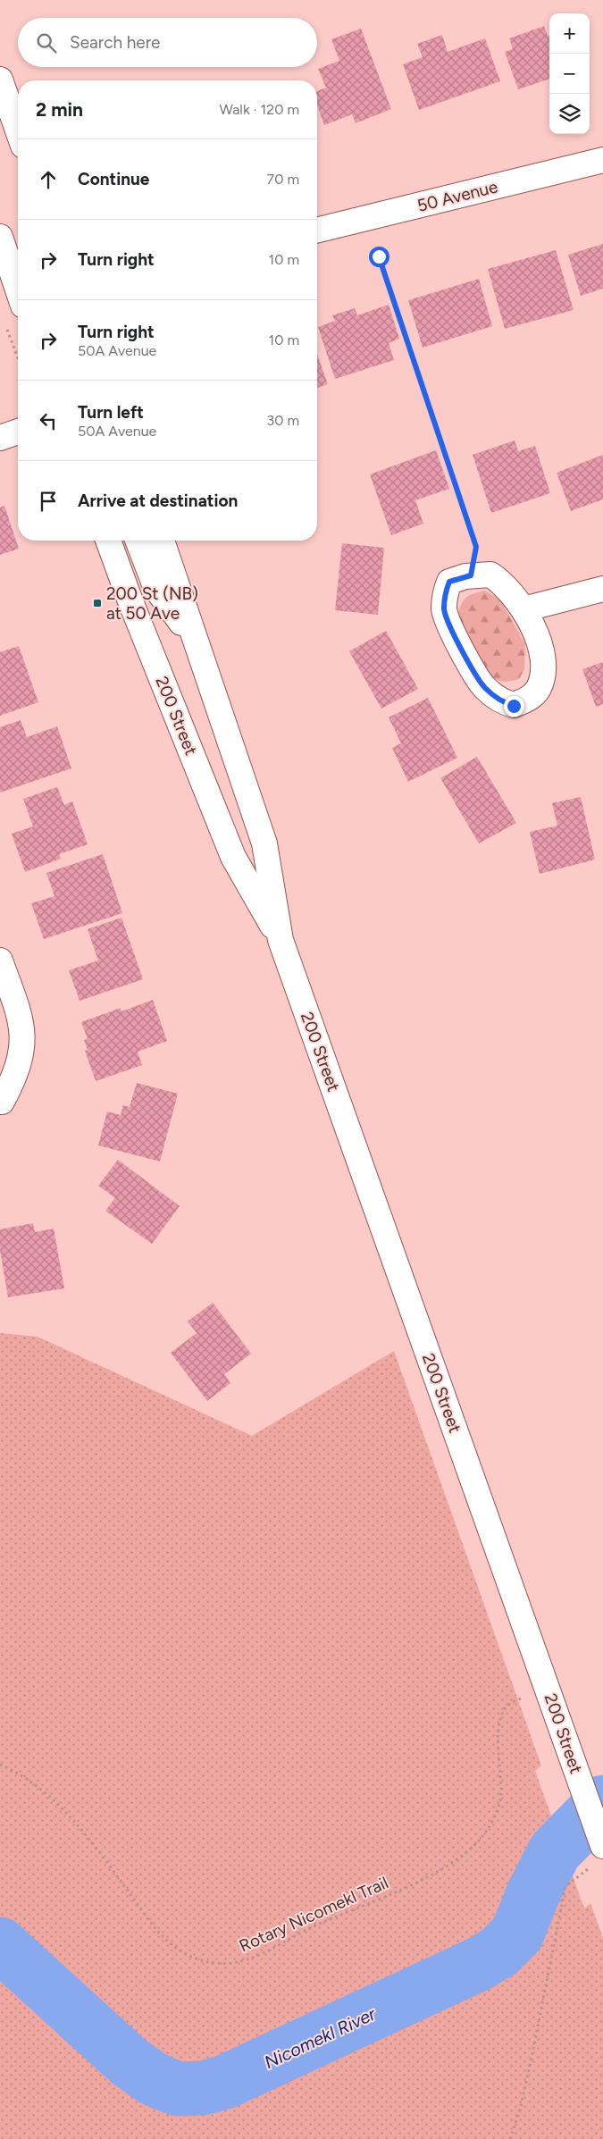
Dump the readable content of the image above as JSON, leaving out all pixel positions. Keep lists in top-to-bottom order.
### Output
{
  "streets": {
    "main road": ["50 Avenue", "200 Street"],
    "path": ["Rotary Nicomekl Trail"]
  },
  "water": ["Nicomekl River"],
  "places": {
    "transit": ["200 St (NB) at 50 Ave"]
  },
  "page": {
    "map_buttons": ["+", "−"],
    "search": "Search here",
    "heading": ["2 min", "Walk · 120 m"],
    "list": [
      ["Continue", "70 m"],
      ["Turn right", "10 m"],
      ["Turn right", "50A Avenue", "10 m"],
      ["Turn left", "50A Avenue", "30 m"],
      "Arrive at destination"
    ]
  }
}
